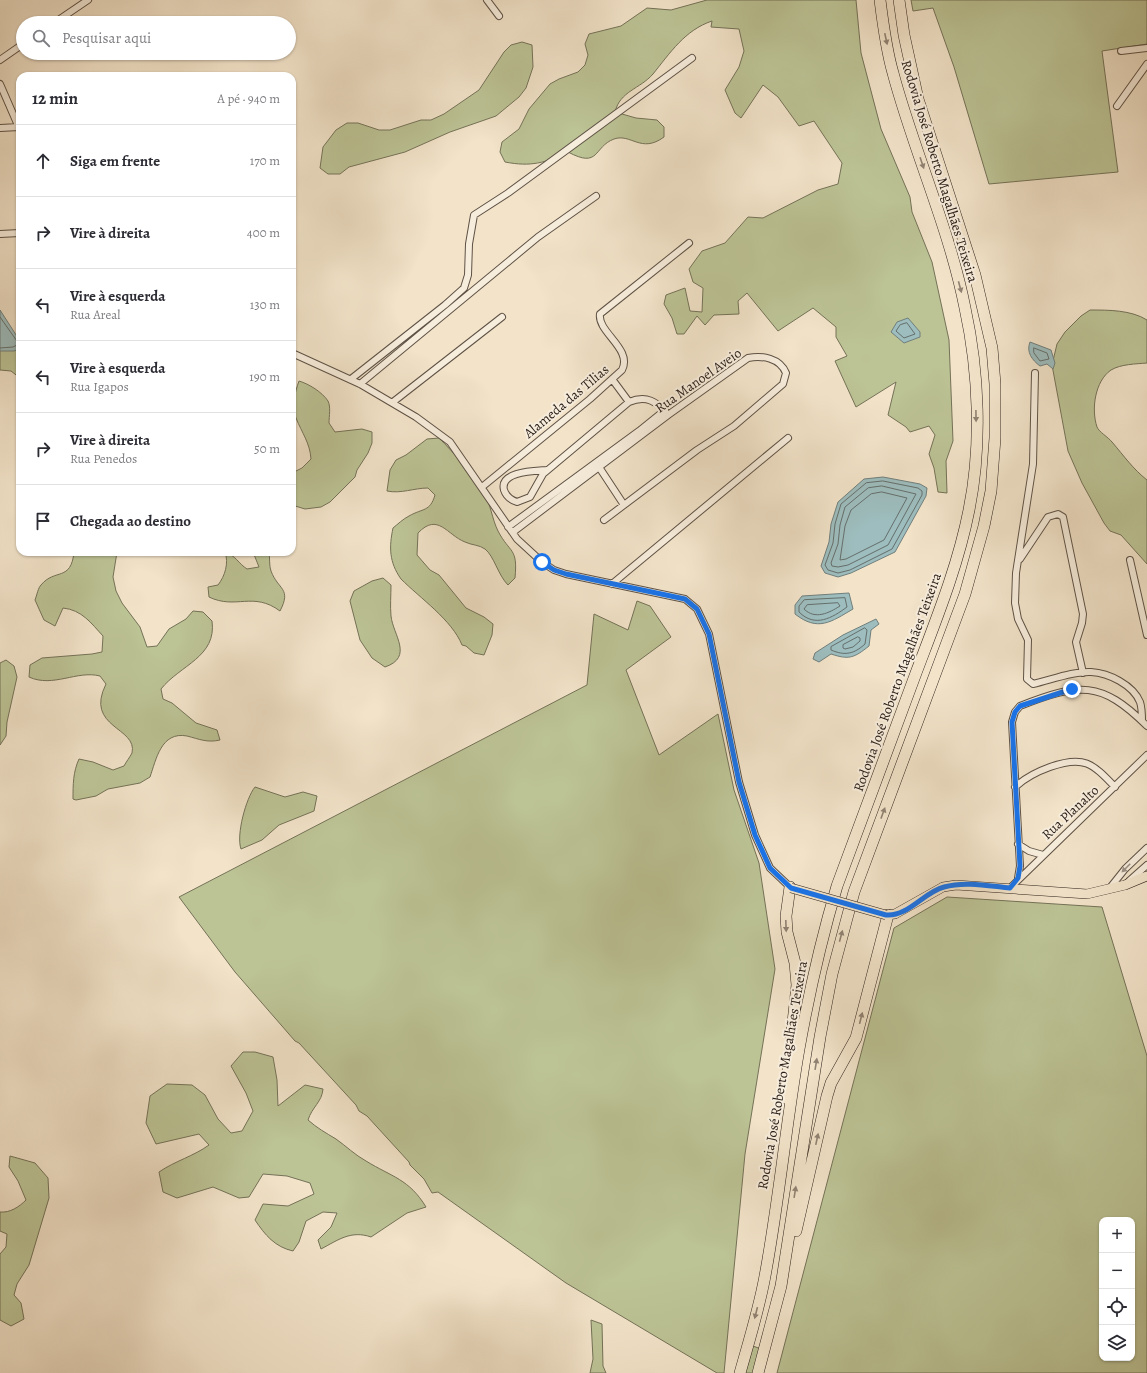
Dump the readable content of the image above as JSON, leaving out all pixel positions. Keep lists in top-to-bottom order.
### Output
{
  "streets": {
    "highway": ["Rodovia José Roberto Magalhães Teixeira"],
    "street": ["Rua Manoel Aveio", "Alameda das Tilias", "Rua Planalto"]
  },
  "page": {
    "search": "Pesquisar aqui",
    "heading": ["12 min", "A pé · 940 m"],
    "list": [
      ["Siga em frente", "170 m"],
      ["Vire à direita", "400 m"],
      ["Vire à esquerda", "Rua Areal", "130 m"],
      ["Vire à esquerda", "Rua Igapos", "190 m"],
      ["Vire à direita", "Rua Penedos", "50 m"],
      "Chegada ao destino"
    ],
    "map_buttons": ["+", "−"]
  }
}
